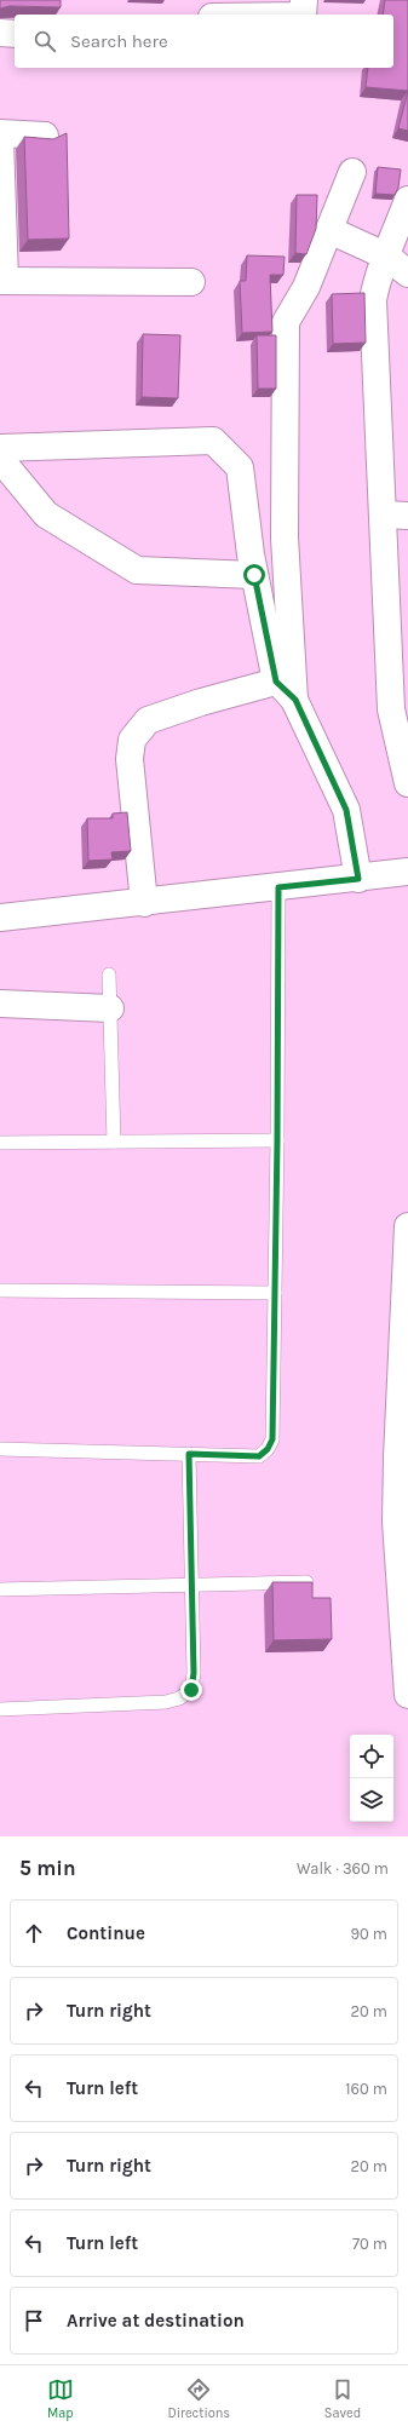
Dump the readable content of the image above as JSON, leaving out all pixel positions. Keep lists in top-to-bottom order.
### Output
{
  "page": {
    "search": "Search here",
    "heading": ["5 min", "Walk · 360 m"],
    "list": [
      ["Continue", "90 m"],
      ["Turn right", "20 m"],
      ["Turn left", "160 m"],
      ["Turn right", "20 m"],
      ["Turn left", "70 m"],
      "Arrive at destination"
    ],
    "nav": ["Map", "Directions", "Saved"]
  }
}
